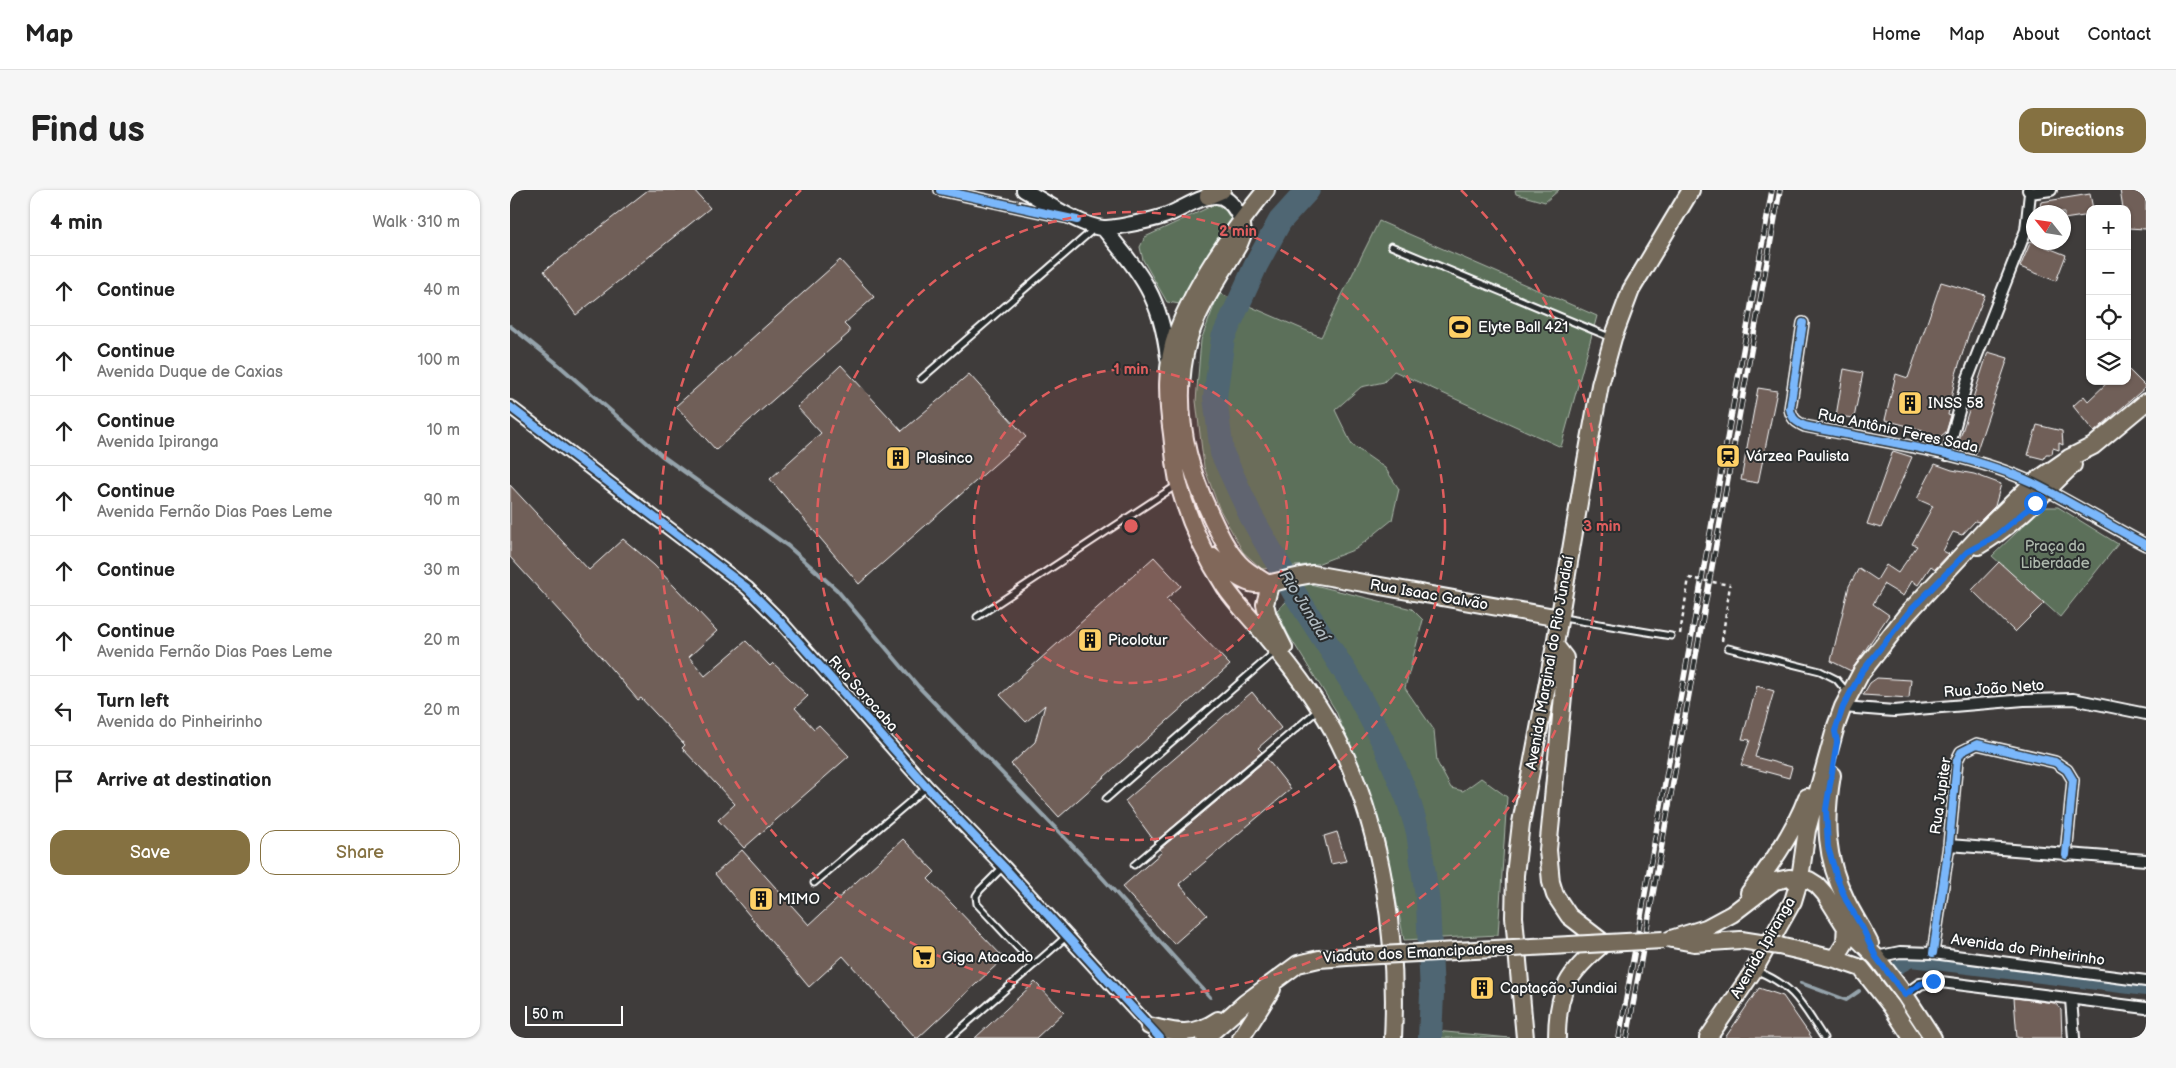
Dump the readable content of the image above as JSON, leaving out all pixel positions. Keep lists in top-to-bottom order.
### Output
{
  "streets": {
    "main road": [
      "Rua Isaac Galvão",
      "Avenida Marginal do Rio Jundiaí",
      "Avenida Ipiranga",
      "Viaduto dos Emancipadores"
    ],
    "street": [
      "Rua Antônio Feres Sada",
      "Rua João Neto",
      "Rua Sorocaba",
      "Rua Jupiter",
      "Avenida do Pinheirinho"
    ]
  },
  "crossings": [
    ["Rua Antônio Feres Sada", "Avenida Ipiranga"],
    ["Rua Isaac Galvão", "Avenida Marginal do Rio Jundiaí"],
    ["Rua João Neto", "Avenida Ipiranga"],
    ["Rua Jupiter", "Avenida do Pinheirinho"]
  ],
  "water": ["Rio Jundiaí"],
  "parks": ["Praça da Liberdade"],
  "places": {
    "sports": ["Elyte Ball 421"],
    "building": [
      "INSS 58",
      "Plasinco",
      "Picolotur",
      "MIMO",
      "Captação Jundiai"
    ],
    "station": ["Várzea Paulista"],
    "supermarket": ["Giga Atacado"]
  },
  "scale_bar": "50 m",
  "north": "top left",
  "page": {
    "header": "Map",
    "nav": [
      "Home",
      "Map",
      "About",
      "Contact"
    ],
    "buttons": [
      "Directions",
      ["Save", "Share"]
    ],
    "title": "Find us",
    "heading": ["4 min", "Walk · 310 m"],
    "map_buttons": ["+", "−"],
    "list": [
      ["Continue", "40 m"],
      ["Continue", "Avenida Duque de Caxias", "100 m"],
      ["Continue", "Avenida Ipiranga", "10 m"],
      ["Continue", "Avenida Fernão Dias Paes Leme", "90 m"],
      ["Continue", "30 m"],
      ["Continue", "Avenida Fernão Dias Paes Leme", "20 m"],
      ["Turn left", "Avenida do Pinheirinho", "20 m"],
      "Arrive at destination"
    ],
    "scale": "50 m"
  },
  "rings": ["2 min", "1 min", "3 min"]
}
